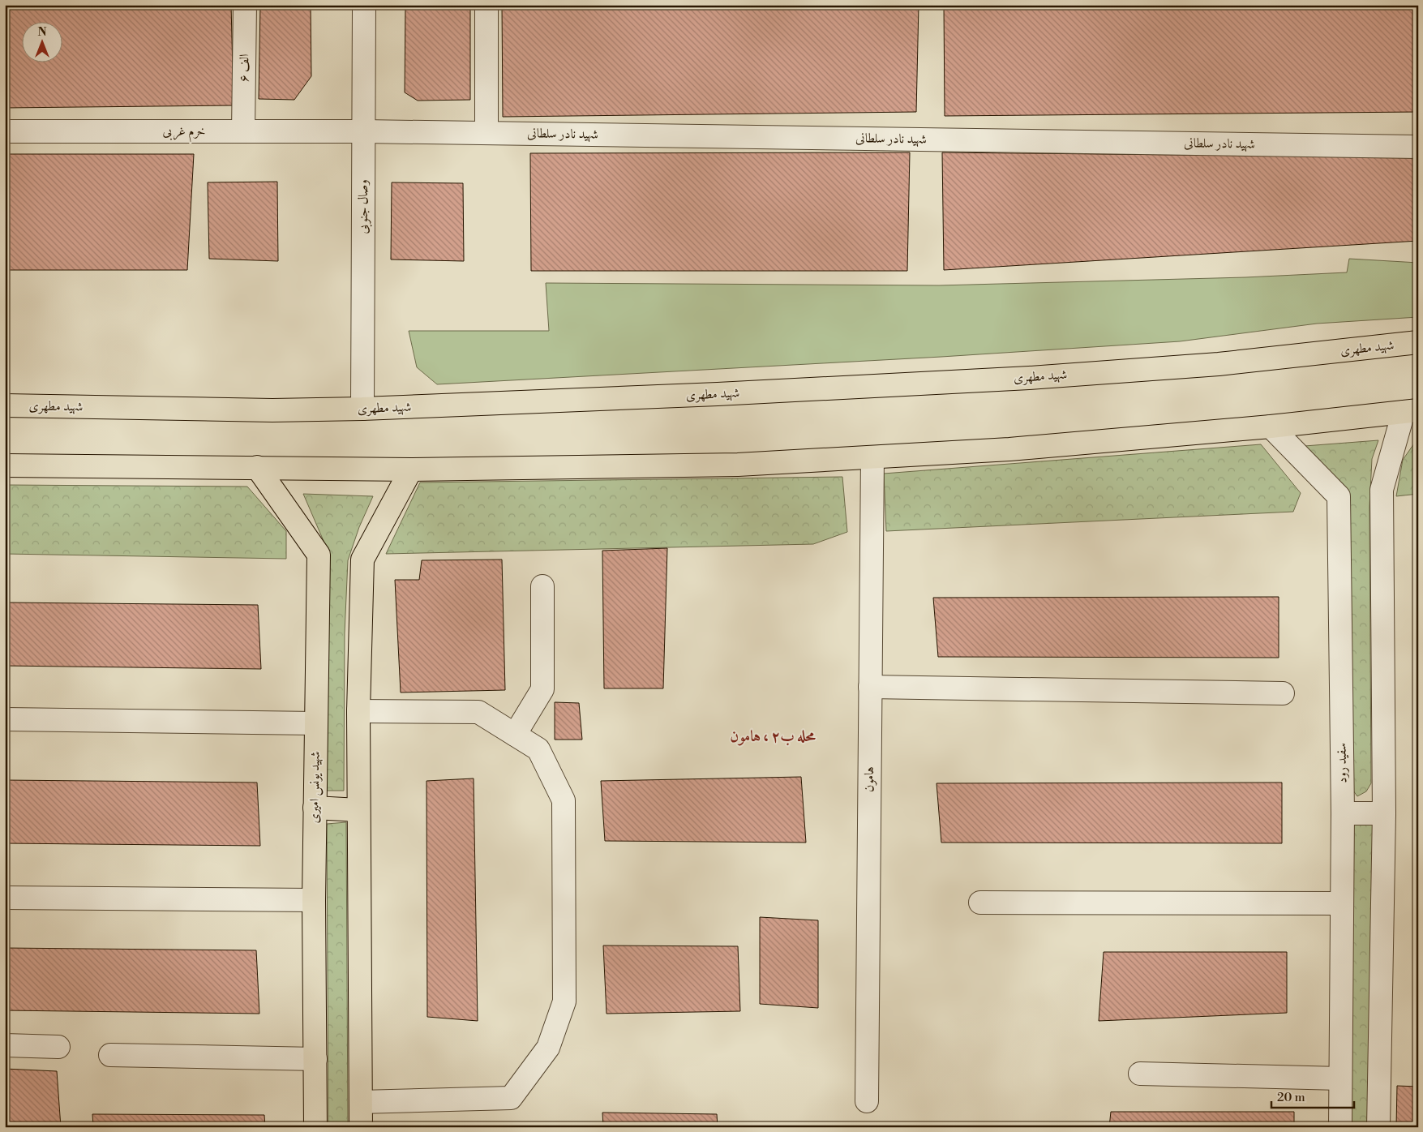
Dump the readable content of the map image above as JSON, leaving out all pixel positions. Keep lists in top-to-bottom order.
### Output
{
  "streets": {
    "main road": ["شهید مطهری", "شهید یونس امیری"],
    "street": [
      "۶ الف",
      "خرم غربی",
      "شهید نادر سلطانی",
      "وصال جنوبی",
      "سفید رود",
      "هامون"
    ]
  },
  "crossings": [
    ["۶ الف", "خرم غربی"],
    ["خرم غربی", "شهید نادر سلطانی"],
    ["خرم غربی", "وصال جنوبی"],
    ["شهید نادر سلطانی", "وصال جنوبی"],
    ["وصال جنوبی", "شهید مطهری"]
  ],
  "districts": ["محله ب۲ ، هامون"],
  "scale_bar": "20 m",
  "north": "top"
}
